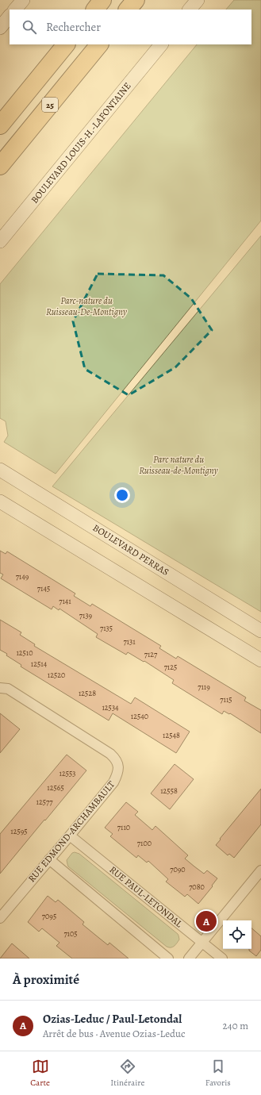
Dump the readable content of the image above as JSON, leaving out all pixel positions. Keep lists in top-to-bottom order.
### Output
{
  "streets": {
    "highway": ["25"],
    "main road": ["BOULEVARD LOUIS-H.-LAFONTAINE", "BOULEVARD PERRAS"],
    "street": ["RUE EDMOND-ARCHAMBAULT", "RUE PAUL-LETONDAL"]
  },
  "crossings": [
    ["RUE EDMOND-ARCHAMBAULT", "RUE PAUL-LETONDAL"]
  ],
  "parks": ["Parc-nature du Ruisseau-De-Montigny", "Parc nature du Ruisseau-de-Montigny"],
  "house_numbers": [
    "7149",
    "7145",
    "7141",
    "7139",
    "7135",
    "7131",
    "12510",
    "7127",
    "12514",
    "7125",
    "12520",
    "7119",
    "12528",
    "7115",
    "12534",
    "12540",
    "12548",
    "12553",
    "12565",
    "12558",
    "12577",
    "7110",
    "12595",
    "7100",
    "7090",
    "7080",
    "7095",
    "7105"
  ],
  "page": {
    "search": "Rechercher",
    "pins": "A",
    "heading": "À proximité",
    "list": [
      {
        "mark": "A",
        "name": "Ozias-Leduc / Paul-Letondal",
        "note": "Arrêt de bus · Avenue Ozias-Leduc",
        "value": "240 m"
      }
    ],
    "nav": ["Carte", "Itinéraire", "Favoris"]
  }
}
